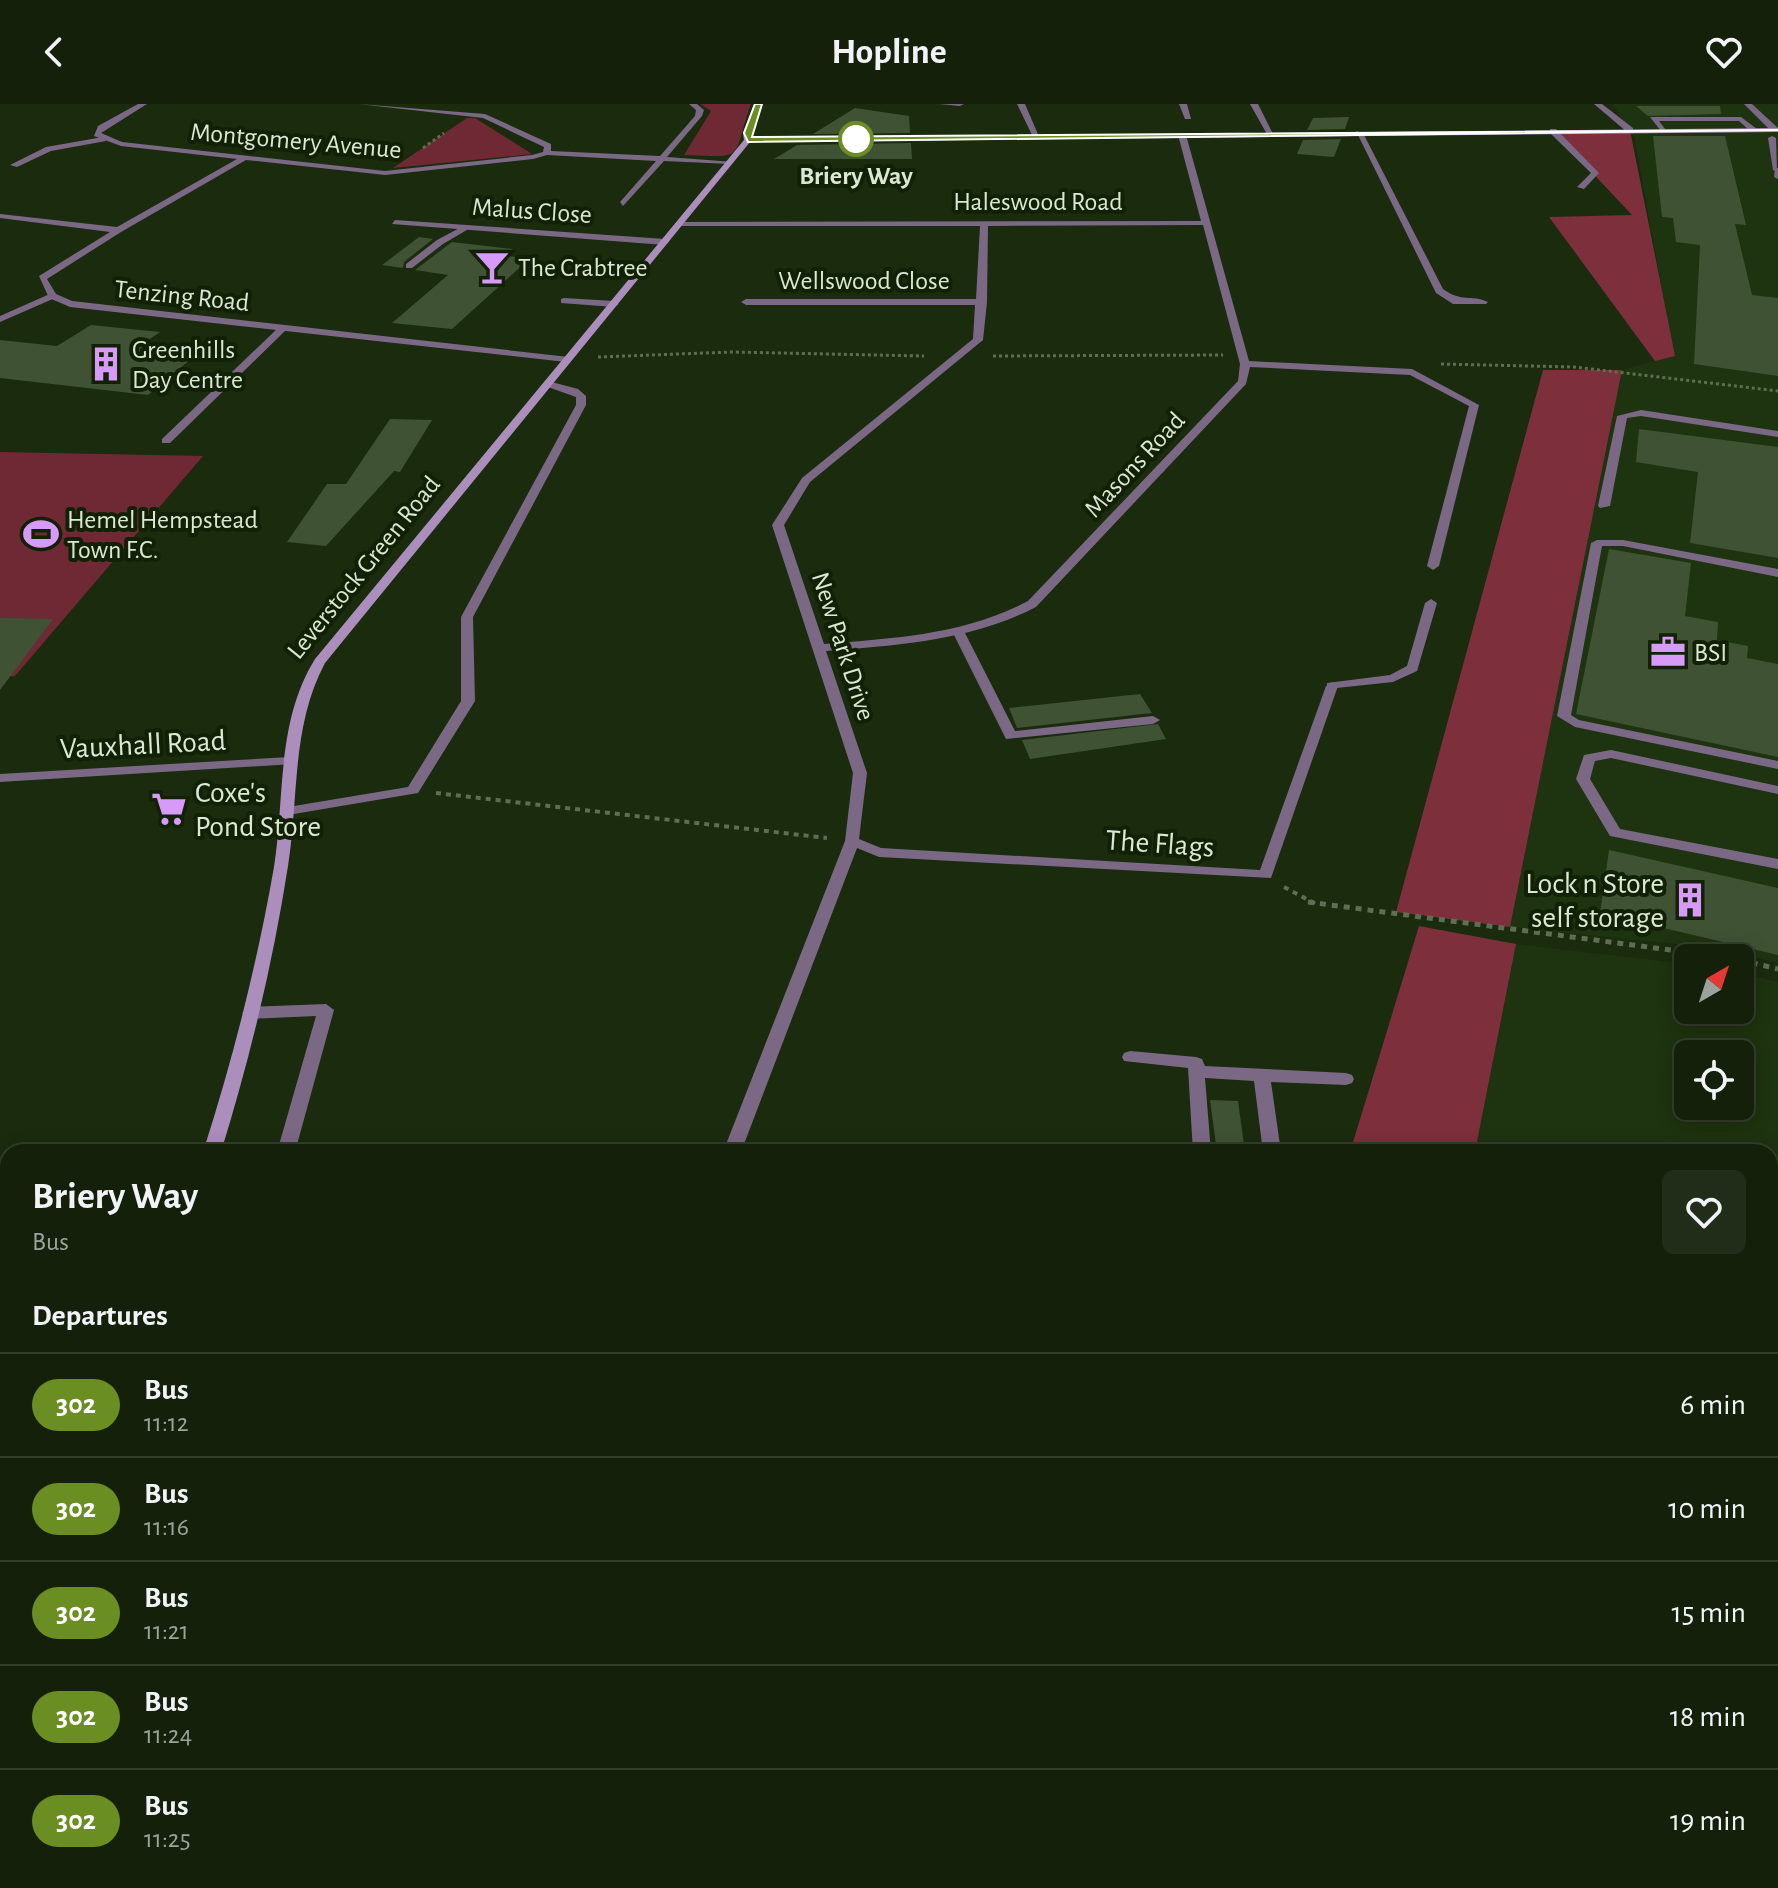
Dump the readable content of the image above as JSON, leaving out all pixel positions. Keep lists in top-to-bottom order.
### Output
{
  "streets": {
    "street": [
      "Montgomery Avenue",
      "Haleswood Road",
      "Malus Close",
      "Wellswood Close",
      "Tenzing Road",
      "Masons Road",
      "Leverstock Green Road",
      "New Park Drive",
      "Vauxhall Road",
      "The Flags"
    ]
  },
  "crossings": [
    ["Montgomery Avenue", "Tenzing Road"],
    ["Montgomery Avenue", "Leverstock Green Road"],
    ["Haleswood Road", "Leverstock Green Road"],
    ["Haleswood Road", "New Park Drive"],
    ["Malus Close", "Leverstock Green Road"],
    ["Wellswood Close", "New Park Drive"],
    ["Tenzing Road", "Leverstock Green Road"],
    ["Masons Road", "New Park Drive"],
    ["Leverstock Green Road", "Vauxhall Road"],
    ["New Park Drive", "The Flags"]
  ],
  "places": {
    "other": ["Briery Way"],
    "bar": ["The Crabtree"],
    "building": ["Greenhills Day Centre", "Lock n Store self storage"],
    "sports": ["Hemel Hempstead Town F.C."],
    "office": ["BSI"],
    "supermarket": ["Coxe's Pond Store"]
  },
  "lines": ["bus line 302"],
  "north": "top right",
  "page": {
    "header": "Hopline",
    "heading": [
      ["Briery Way", "Bus"],
      "Departures"
    ],
    "list": [
      {
        "mark": "302",
        "name": "Bus",
        "note": "11:12",
        "value": "6 min"
      },
      {
        "mark": "302",
        "name": "Bus",
        "note": "11:16",
        "value": "10 min"
      },
      {
        "mark": "302",
        "name": "Bus",
        "note": "11:21",
        "value": "15 min"
      },
      {
        "mark": "302",
        "name": "Bus",
        "note": "11:24",
        "value": "18 min"
      },
      {
        "mark": "302",
        "name": "Bus",
        "note": "11:25",
        "value": "19 min"
      }
    ]
  }
}
